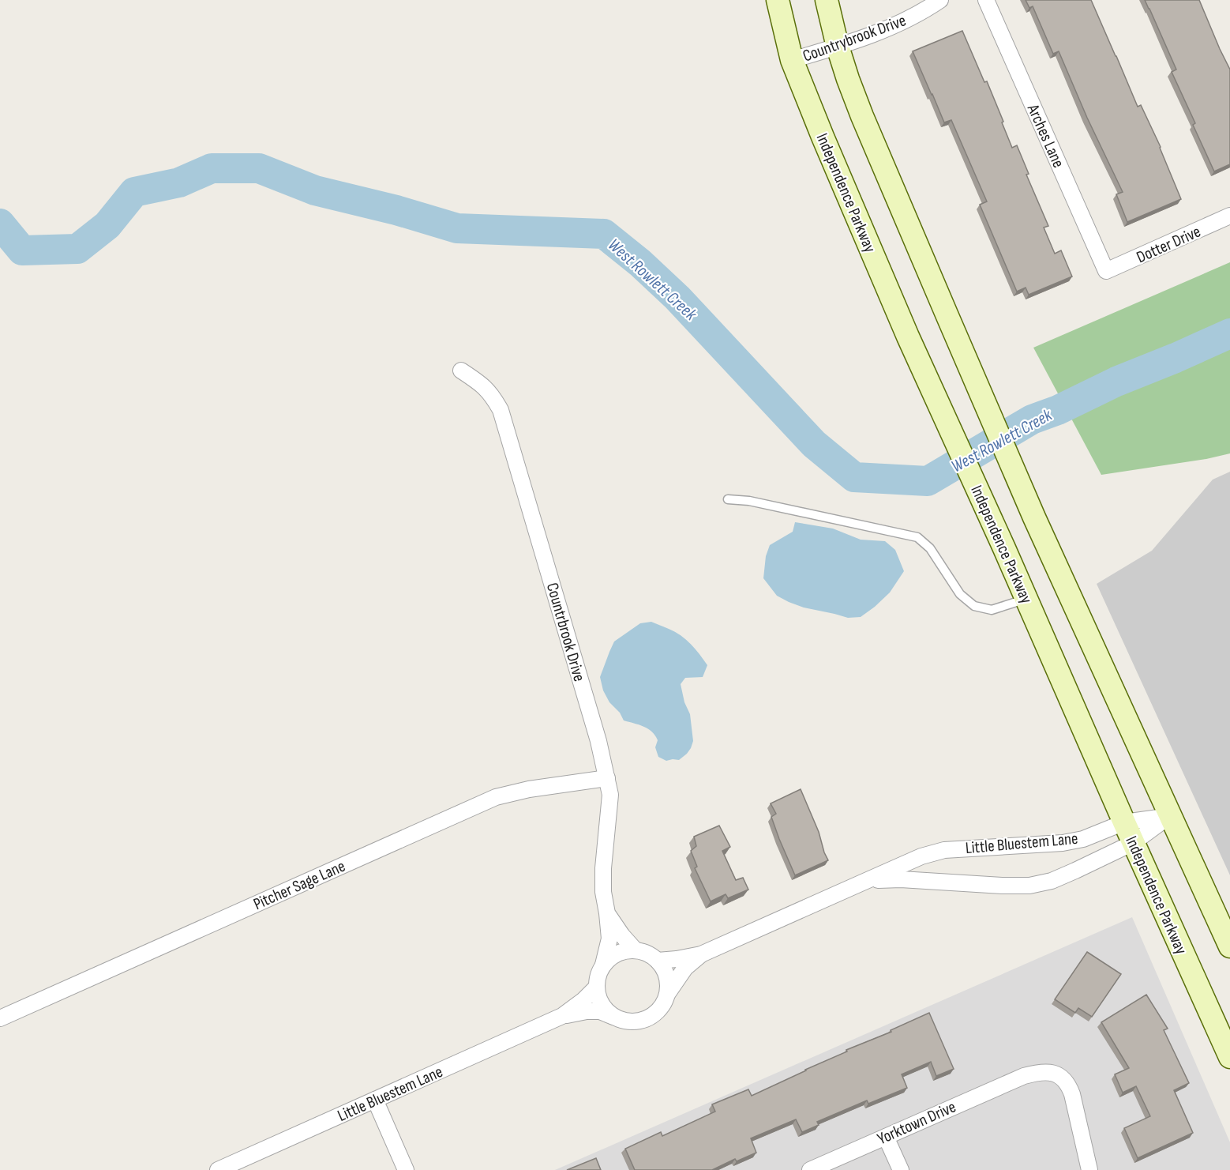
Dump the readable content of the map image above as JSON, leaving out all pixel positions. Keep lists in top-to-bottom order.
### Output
{
  "streets": {
    "main road": ["Independence Parkway"],
    "street": [
      "Countrybrook Drive",
      "Arches Lane",
      "Dotter Drive",
      "Countrbrook Drive",
      "Little Bluestem Lane",
      "Pitcher Sage Lane",
      "Yorktown Drive"
    ]
  },
  "crossings": [
    ["Countrybrook Drive", "Independence Parkway"],
    ["Arches Lane", "Dotter Drive"],
    ["Independence Parkway", "Little Bluestem Lane"],
    ["Countrbrook Drive", "Little Bluestem Lane"],
    ["Countrbrook Drive", "Pitcher Sage Lane"]
  ],
  "water": ["West Rowlett Creek"]
}
